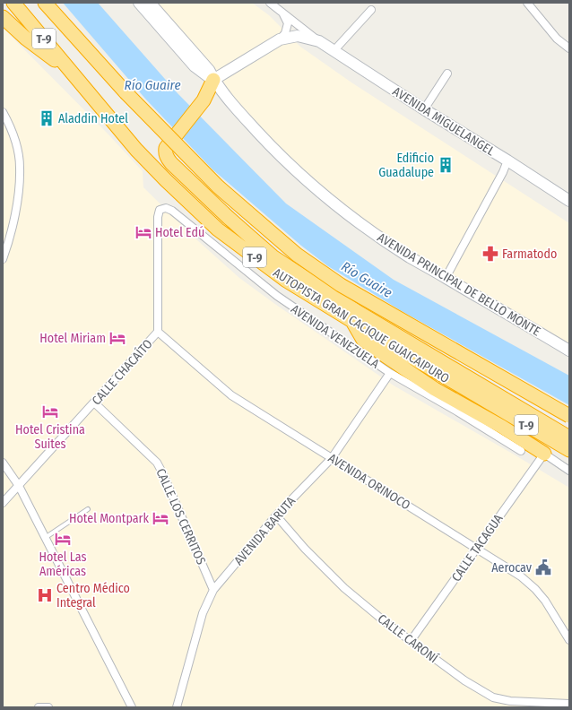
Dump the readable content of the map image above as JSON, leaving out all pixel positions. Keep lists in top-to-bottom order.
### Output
{
  "streets": {
    "highway": ["T-9", "AUTOPISTA GRAN CACIQUE GUAICAIPURO"],
    "street": [
      "AVENIDA MIGUELANGEL",
      "AVENIDA PRINCIPAL DE BELLO MONTE",
      "AVENIDA VENEZUELA",
      "CALLE CHACAÍTO",
      "AVENIDA ORINOCO",
      "CALLE LOS CERRITOS",
      "AVENIDA BARUTA",
      "CALLE TACAGUA",
      "CALLE CARONÍ"
    ]
  },
  "crossings": [
    ["AVENIDA VENEZUELA", "CALLE CHACAÍTO"],
    ["AVENIDA VENEZUELA", "AVENIDA BARUTA"],
    ["CALLE CHACAÍTO", "AVENIDA ORINOCO"],
    ["CALLE CHACAÍTO", "CALLE LOS CERRITOS"],
    ["AVENIDA ORINOCO", "AVENIDA BARUTA"],
    ["AVENIDA ORINOCO", "CALLE TACAGUA"],
    ["CALLE LOS CERRITOS", "AVENIDA BARUTA"],
    ["AVENIDA BARUTA", "CALLE CARONÍ"],
    ["CALLE TACAGUA", "CALLE CARONÍ"]
  ],
  "water": ["Río Guaire"],
  "places": {
    "building": ["Aladdin Hotel", "Edificio Guadalupe"],
    "hotel": [
      "Hotel Edú",
      "Hotel Miriam",
      "Hotel Cristina Suites",
      "Hotel Montpark",
      "Hotel Las Américas"
    ],
    "pharmacy": ["Farmatodo"],
    "public building": ["Aerocav"],
    "hospital": ["Centro Médico Integral"]
  }
}
